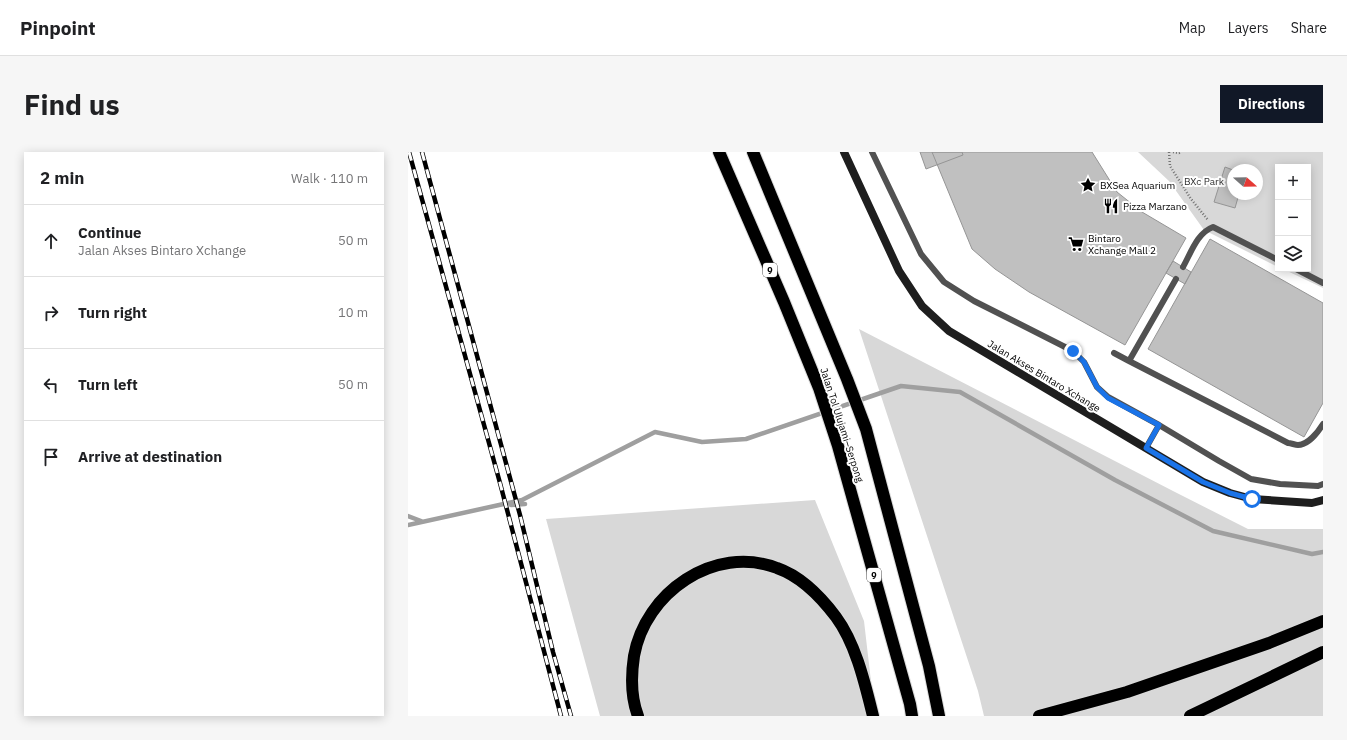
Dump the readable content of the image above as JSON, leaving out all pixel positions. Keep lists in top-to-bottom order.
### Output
{
  "streets": {
    "highway": ["9", "Jalan Tol Ulujami–Serpong"],
    "main road": ["Jalan Akses Bintaro Xchange"]
  },
  "parks": ["BXc Park"],
  "places": {
    "place": ["BXSea Aquarium"],
    "restaurant": ["Pizza Marzano"],
    "supermarket": ["Bintaro Xchange Mall 2"]
  },
  "north": "right",
  "page": {
    "header": "Pinpoint",
    "nav": ["Map", "Layers", "Share"],
    "buttons": "Directions",
    "title": "Find us",
    "heading": ["2 min", "Walk · 110 m"],
    "map_buttons": ["+", "−"],
    "list": [
      ["Continue", "Jalan Akses Bintaro Xchange", "50 m"],
      ["Turn right", "10 m"],
      ["Turn left", "50 m"],
      "Arrive at destination"
    ]
  }
}
